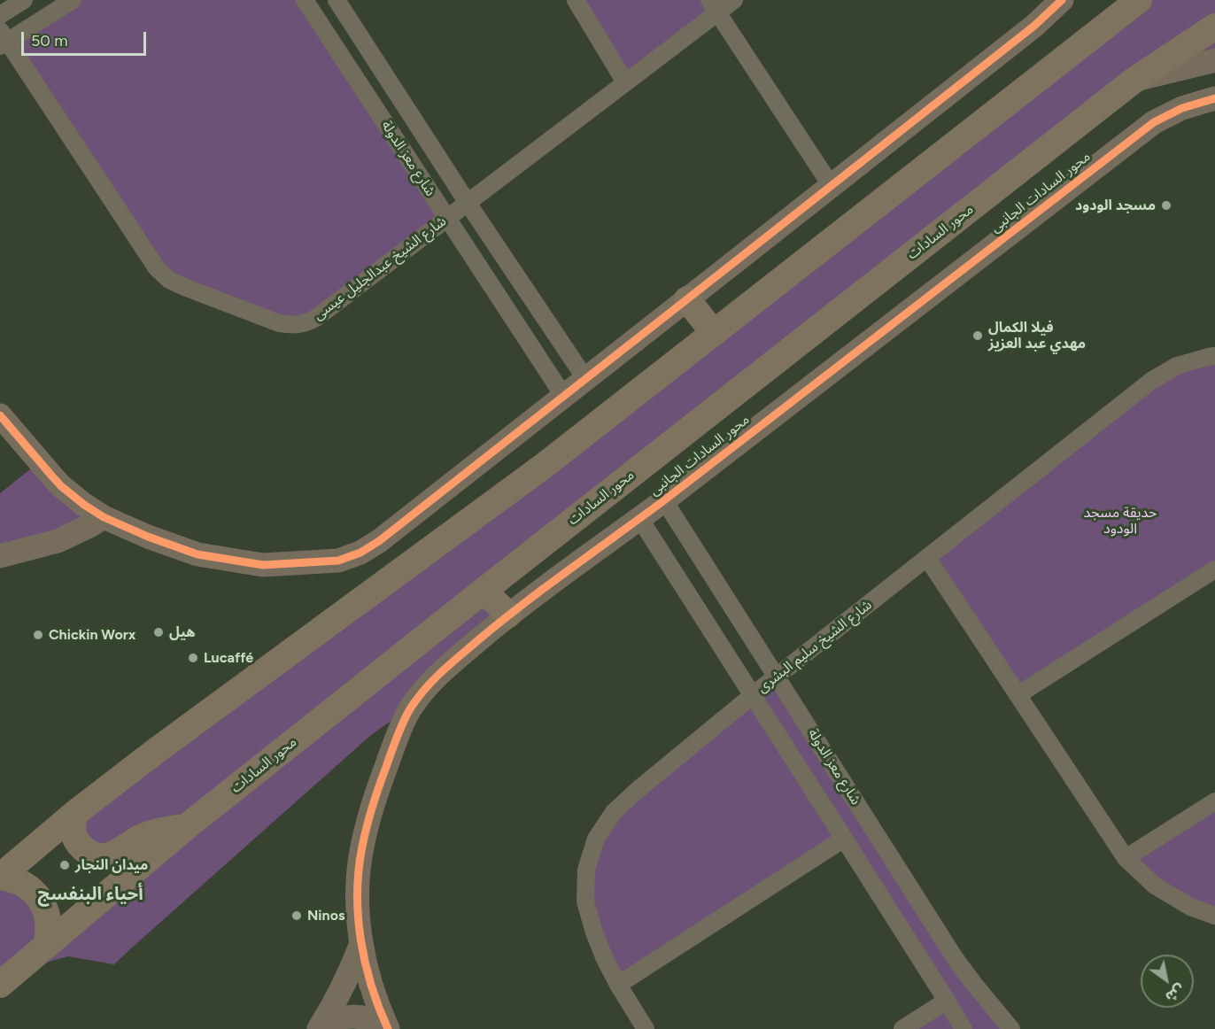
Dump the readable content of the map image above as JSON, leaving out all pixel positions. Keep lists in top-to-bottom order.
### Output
{
  "streets": {
    "main road": ["محور السادات"],
    "street": [
      "شارع معز الدولة",
      "محور السادات الجانبى",
      "شارع الشيخ عبدالجليل عيسى",
      "شارع الشيخ سليم البشرى"
    ]
  },
  "crossings": [
    ["شارع معز الدولة", "محور السادات الجانبى"],
    ["شارع معز الدولة", "شارع الشيخ عبدالجليل عيسى"],
    ["شارع معز الدولة", "شارع الشيخ سليم البشرى"]
  ],
  "districts": ["أحياء البنفسج"],
  "parks": ["حديقة مسجد الودود"],
  "places": [
    "مسجد الودود",
    "فيلا الكمال مهدي عبد العزيز",
    "هيل",
    "Chickin Worx",
    "Lucaffé",
    "ميدان النجار",
    "Ninos"
  ],
  "scale_bar": "50 m",
  "north": "bottom right"
}
